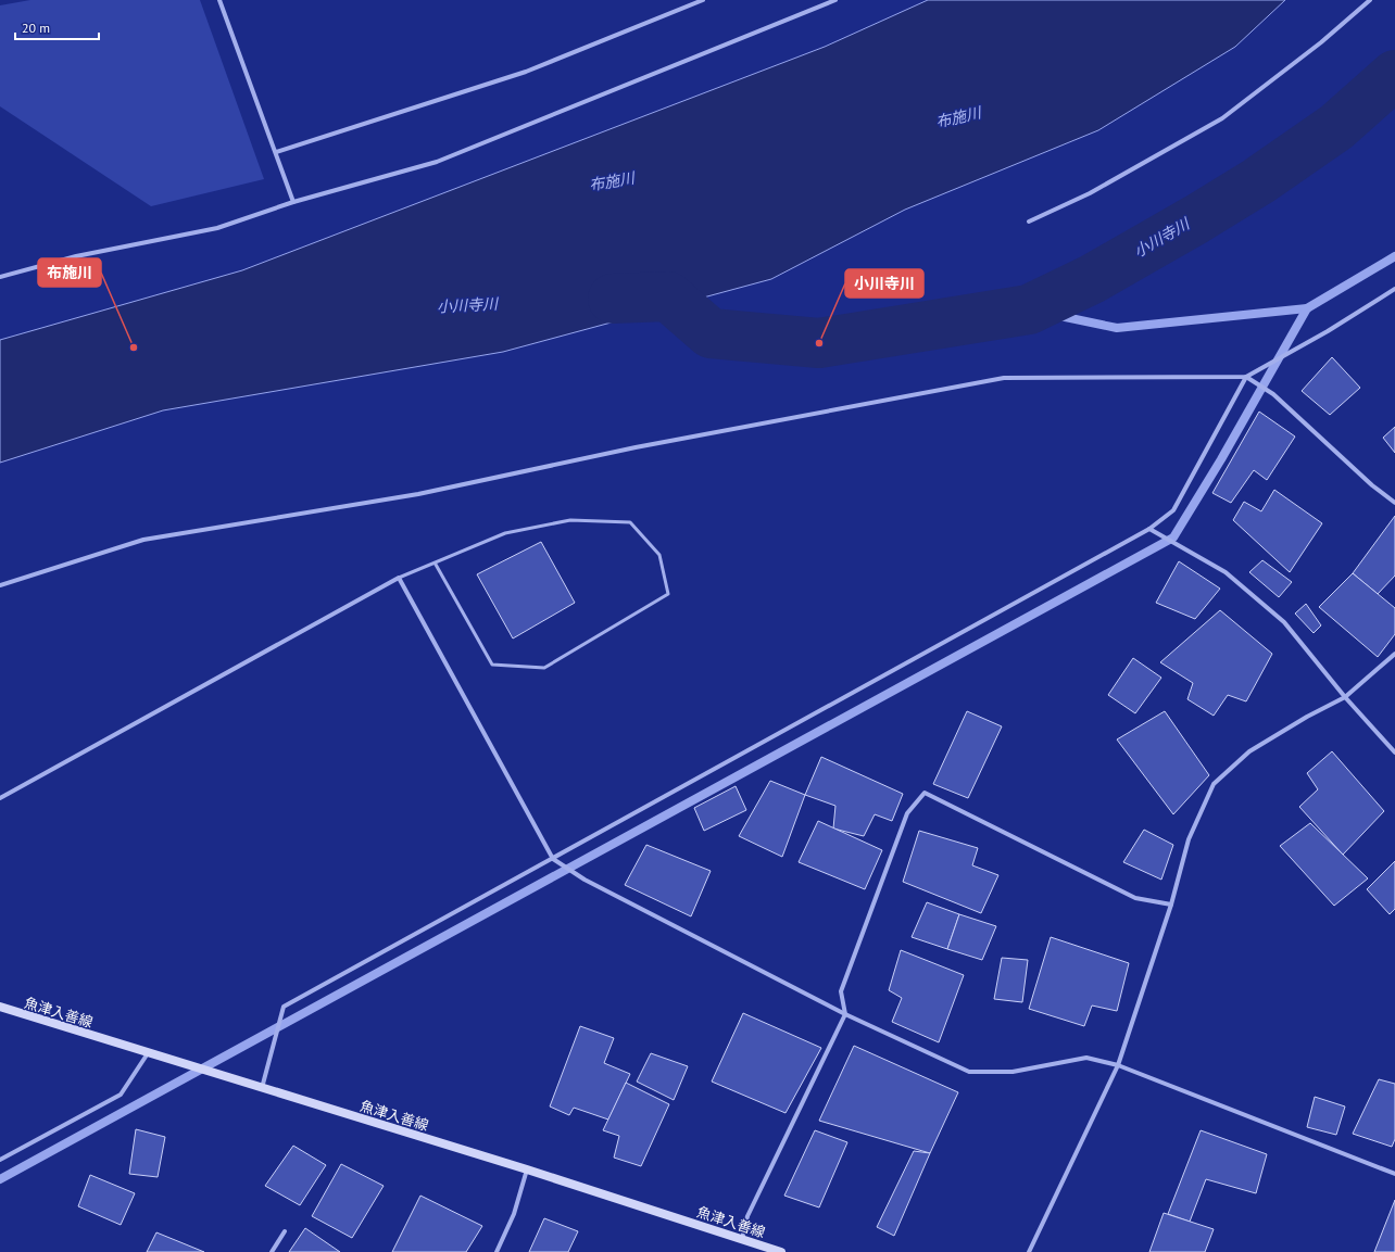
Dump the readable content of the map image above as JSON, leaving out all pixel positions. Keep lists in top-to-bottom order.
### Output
{
  "streets": {
    "main road": ["魚津入善線"]
  },
  "water": ["布施川", "小川寺川"],
  "places": ["小川寺川", "布施川"],
  "scale_bar": "20 m"
}
